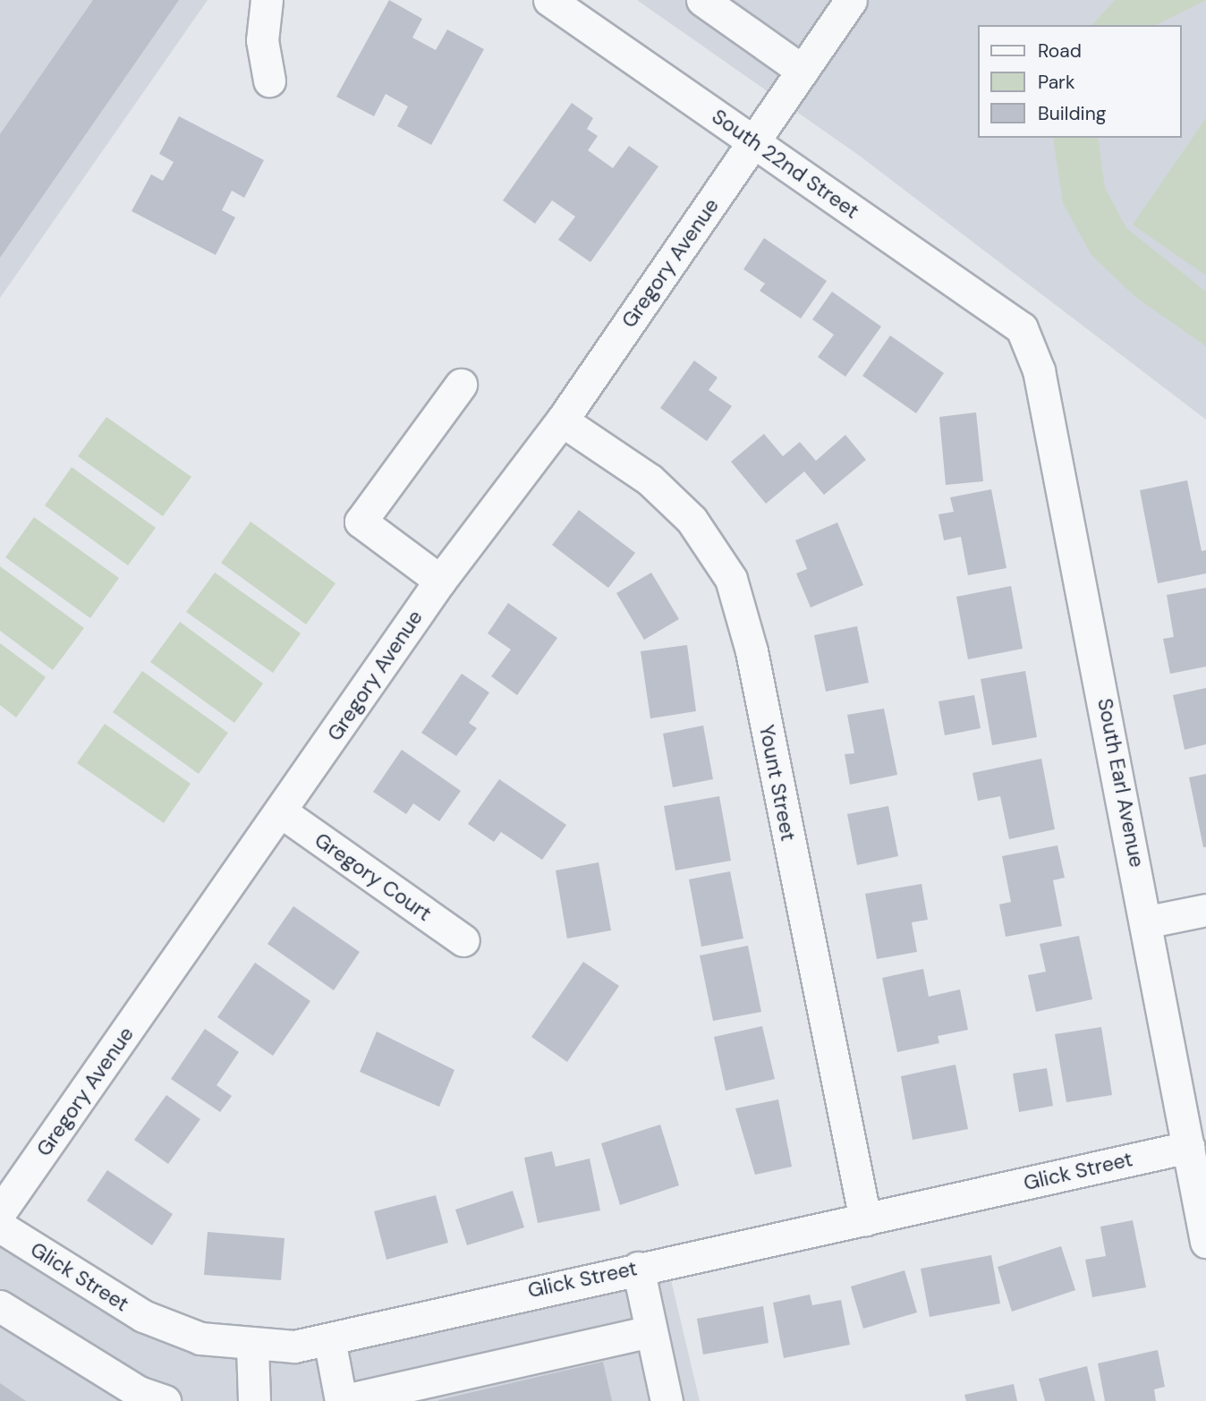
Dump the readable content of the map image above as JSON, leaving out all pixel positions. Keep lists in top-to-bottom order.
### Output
{
  "streets": {
    "street": [
      "South 22nd Street",
      "Gregory Avenue",
      "Yount Street",
      "South Earl Avenue",
      "Gregory Court",
      "Glick Street"
    ]
  },
  "crossings": [
    ["South 22nd Street", "Gregory Avenue"],
    ["South 22nd Street", "South Earl Avenue"],
    ["Gregory Avenue", "Yount Street"],
    ["Gregory Avenue", "Gregory Court"],
    ["Yount Street", "Glick Street"],
    ["South Earl Avenue", "Glick Street"]
  ],
  "legend": ["Road", "Park", "Building"]
}
